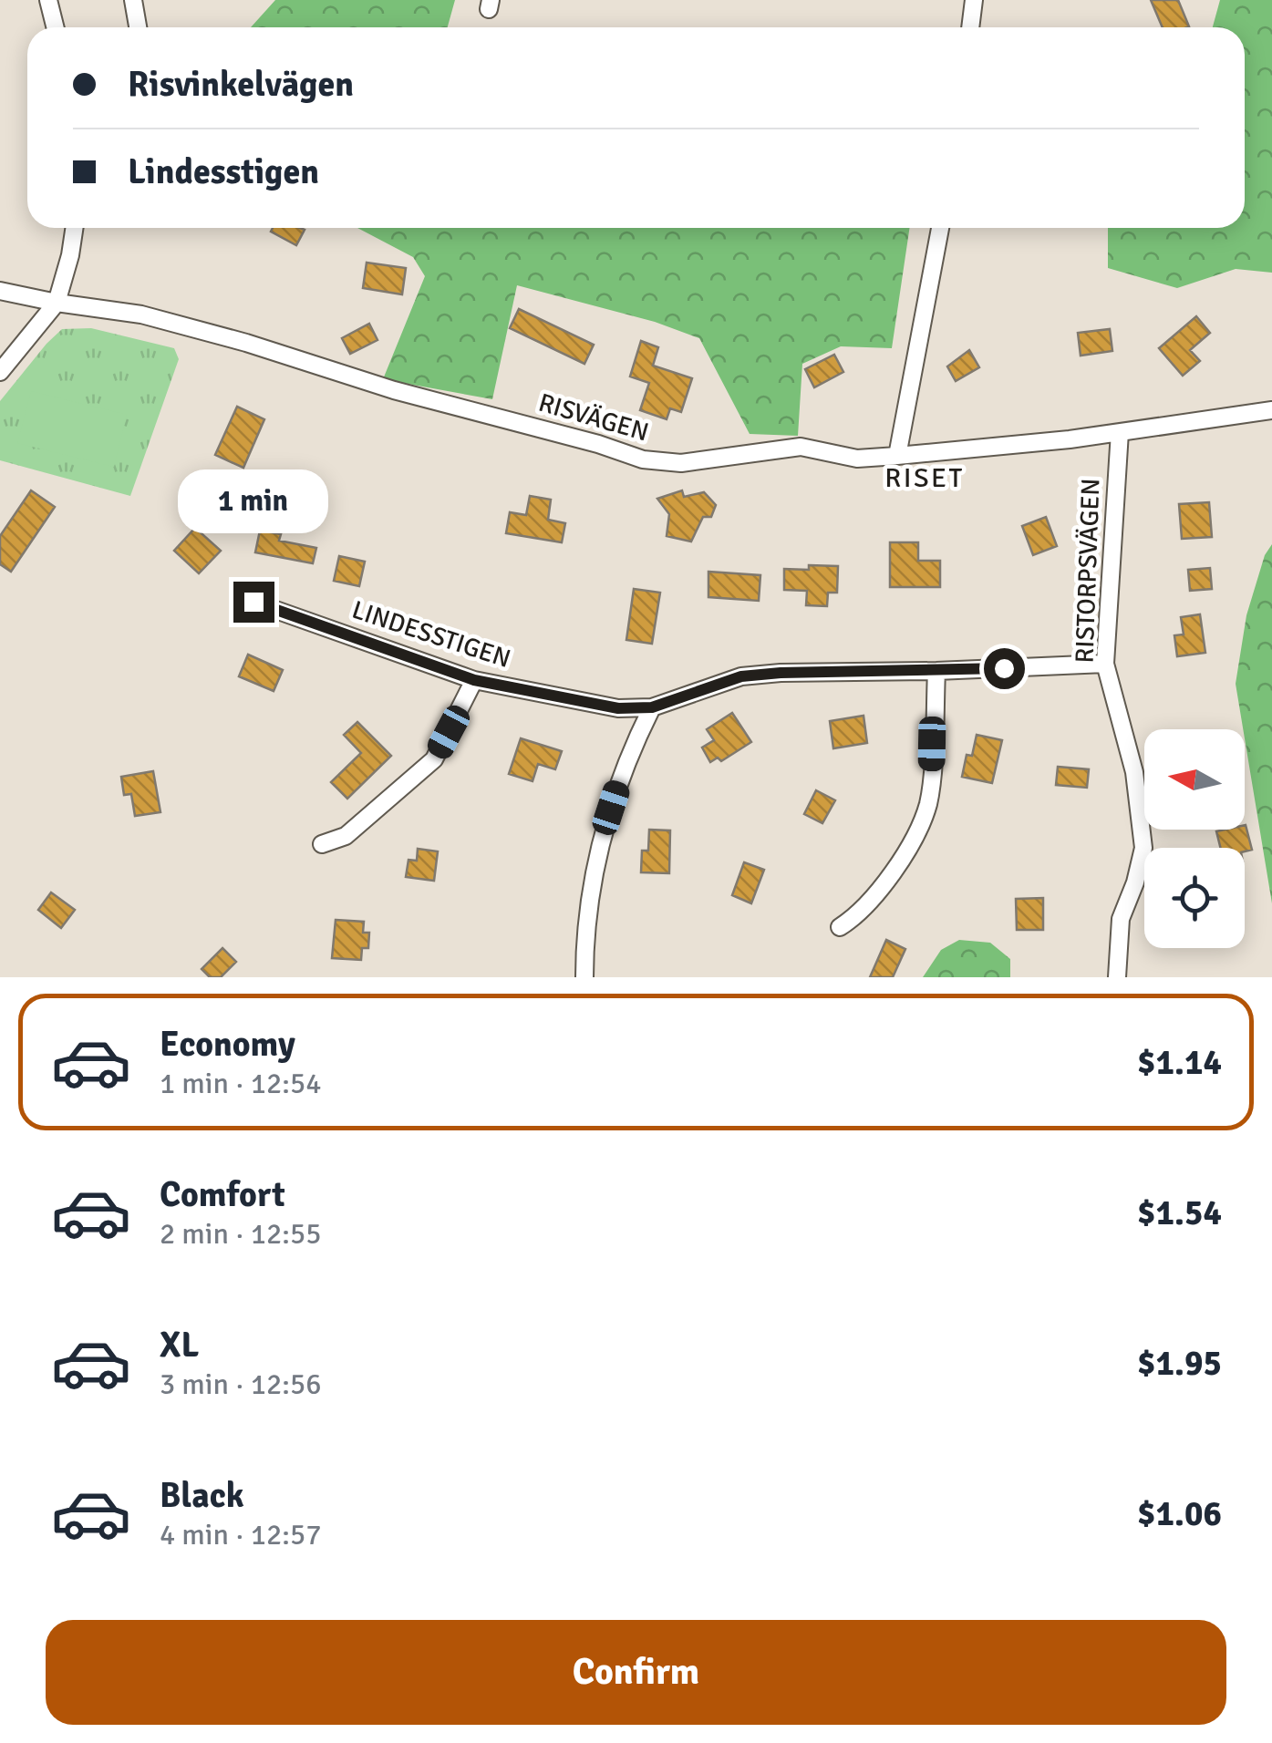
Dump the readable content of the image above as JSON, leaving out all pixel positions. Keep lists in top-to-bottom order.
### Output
{
  "streets": {
    "street": ["RISVÄGEN", "RISTORPSVÄGEN", "LINDESSTIGEN"]
  },
  "crossings": [
    ["RISVÄGEN", "RISTORPSVÄGEN"]
  ],
  "districts": ["RISET"],
  "north": "left",
  "page": {
    "banner": ["Risvinkelvägen", "Lindesstigen"],
    "bubble": "1 min",
    "list": [
      {
        "name": "Economy",
        "note": "1 min · 12:54",
        "value": "$1.14"
      },
      {
        "name": "Comfort",
        "note": "2 min · 12:55",
        "value": "$1.54"
      },
      {
        "name": "XL",
        "note": "3 min · 12:56",
        "value": "$1.95"
      },
      {
        "name": "Black",
        "note": "4 min · 12:57",
        "value": "$1.06"
      }
    ],
    "buttons": "Confirm"
  }
}
